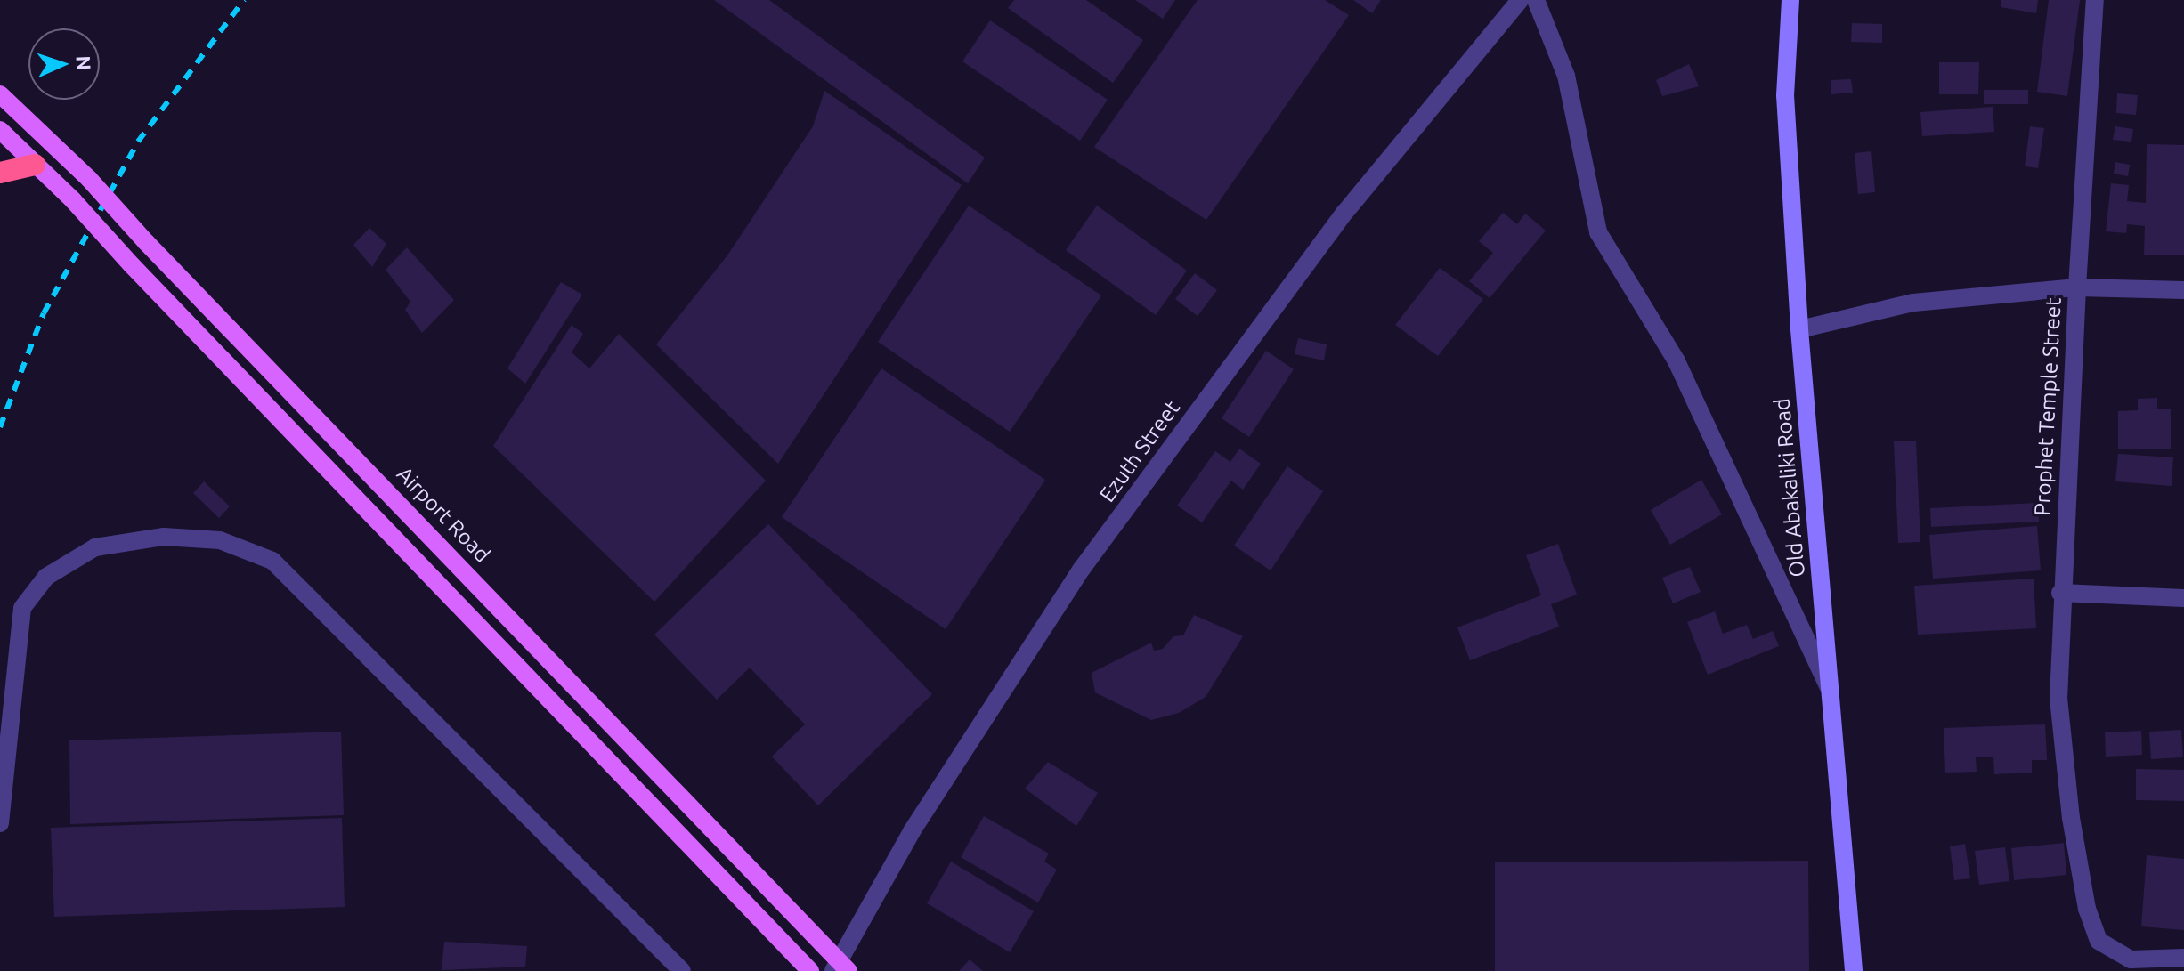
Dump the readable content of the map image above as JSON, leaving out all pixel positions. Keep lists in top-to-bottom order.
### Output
{
  "streets": {
    "main road": ["Old Abakaliki Road", "Airport Road"],
    "street": ["Prophet Temple Street", "Ezuth Street"]
  },
  "crossings": [
    ["Ezuth Street", "Airport Road"]
  ],
  "north": "right"
}
